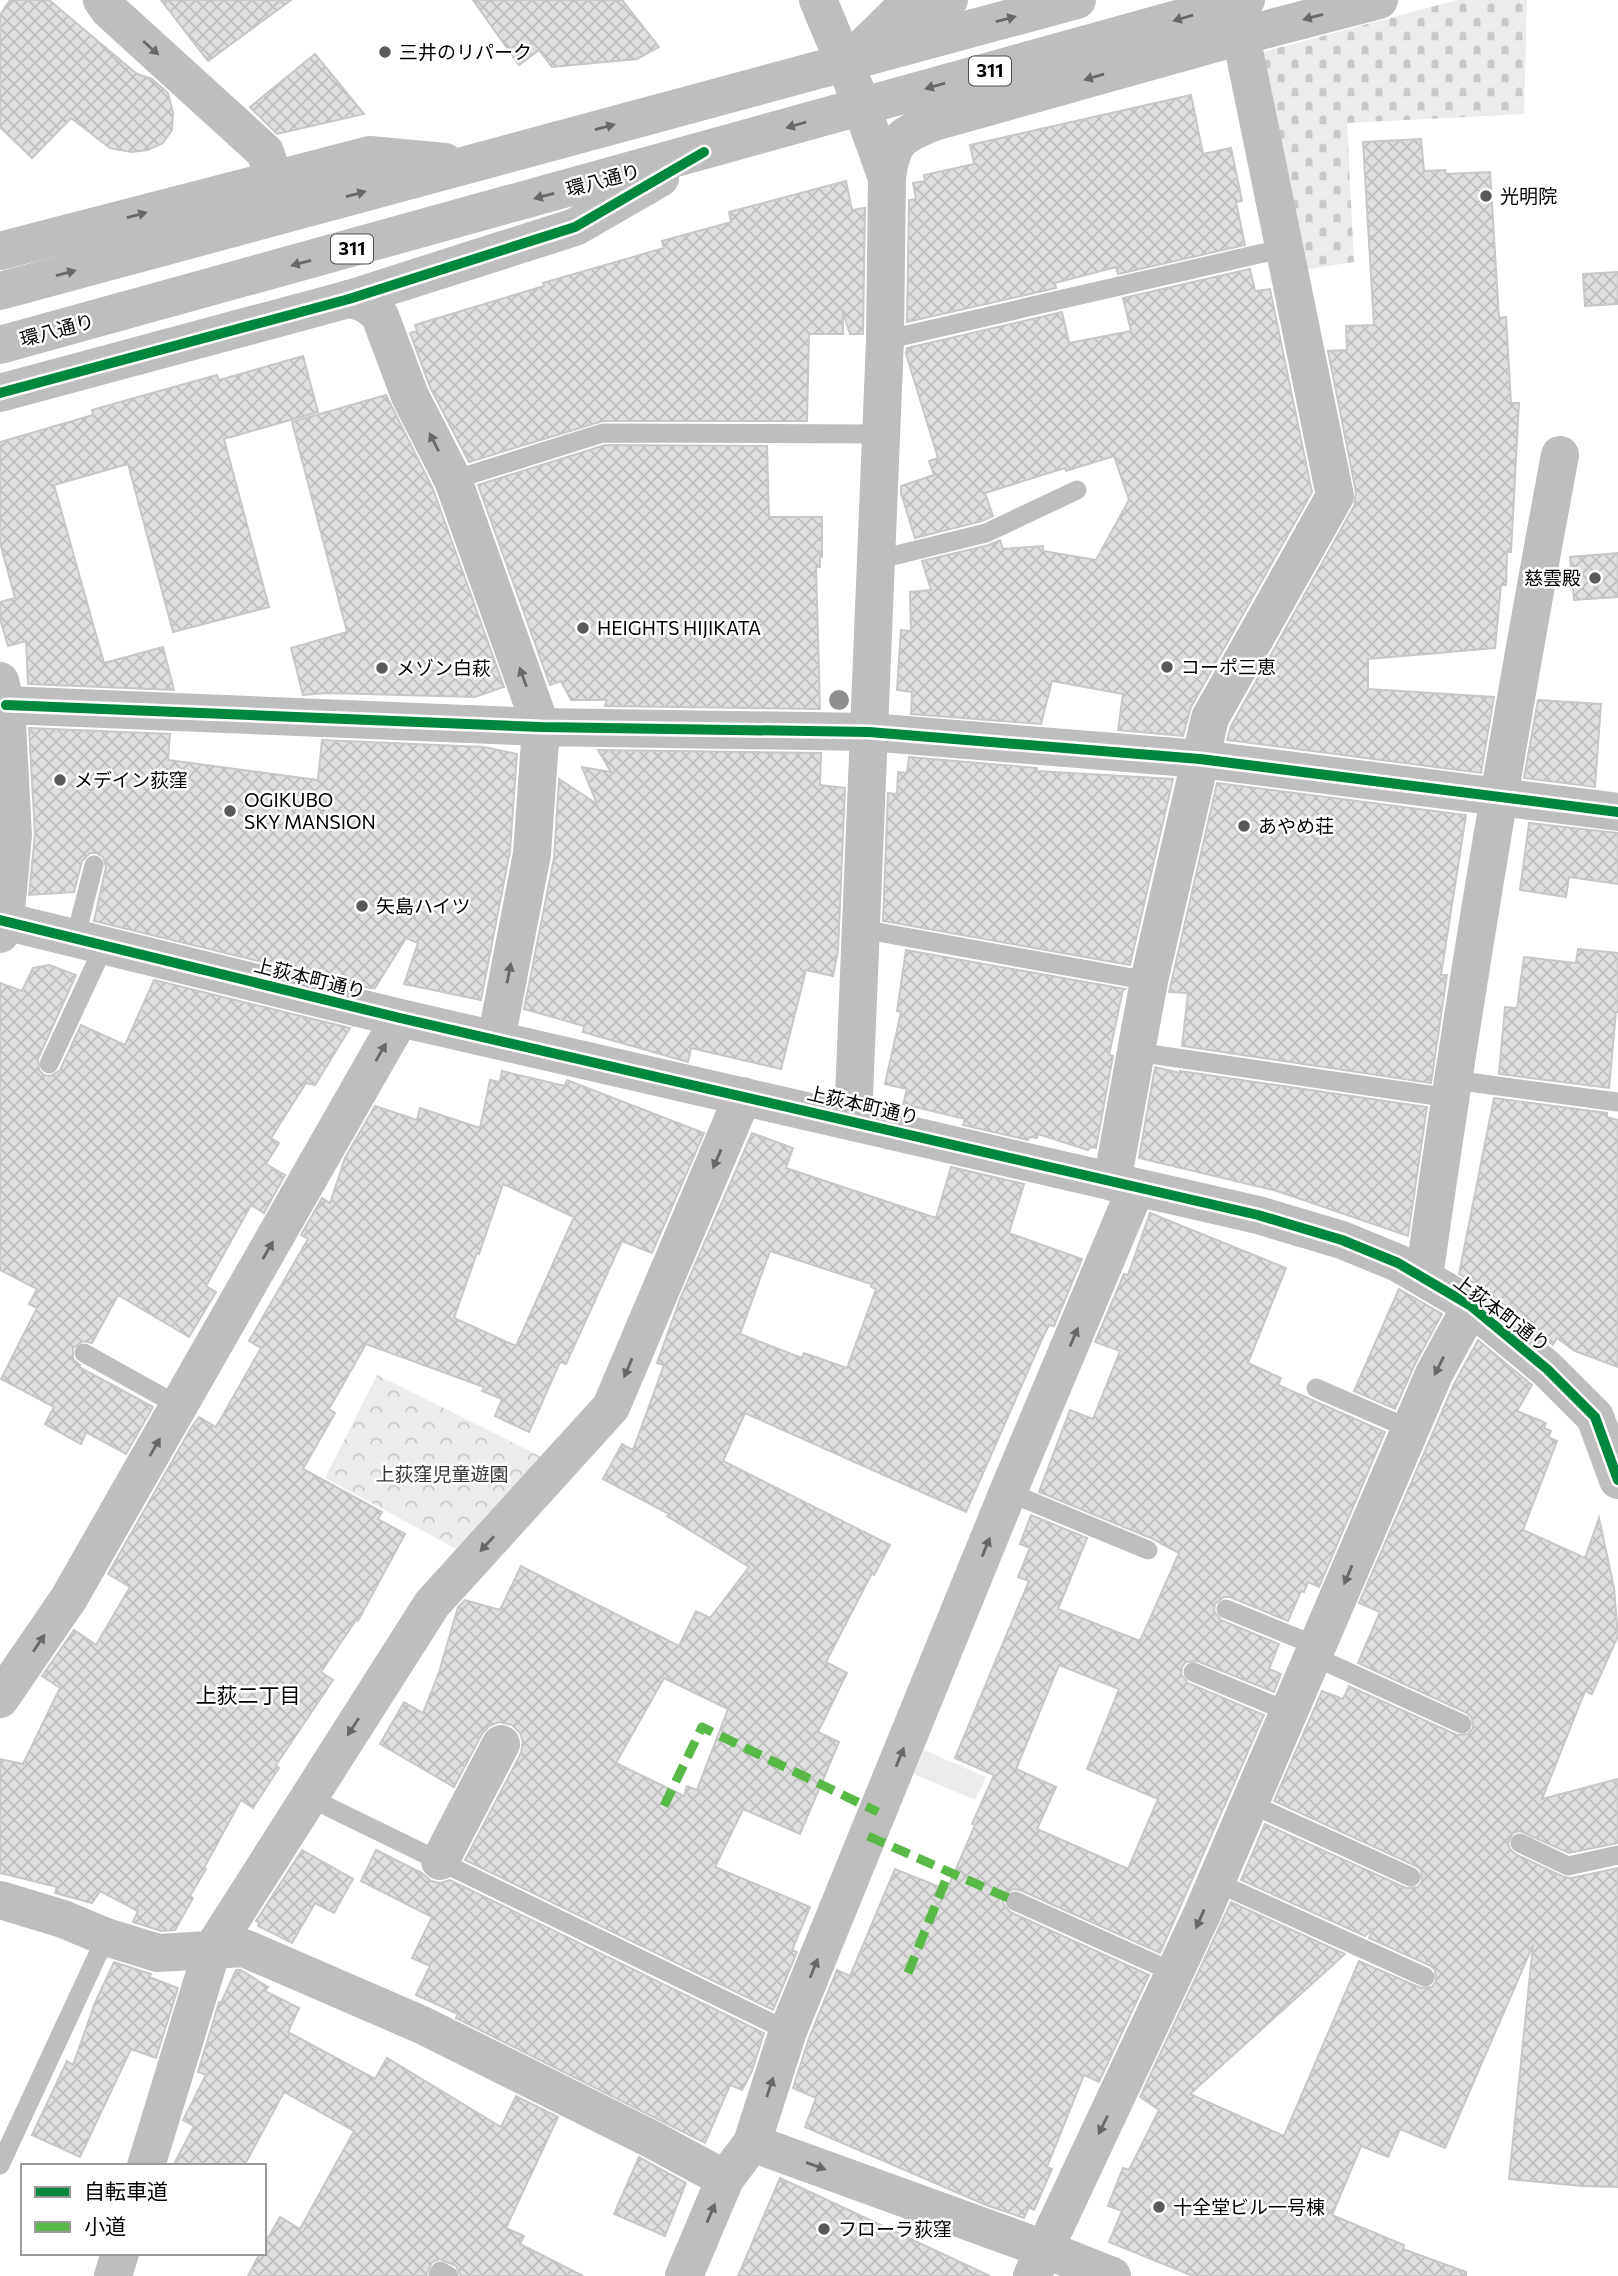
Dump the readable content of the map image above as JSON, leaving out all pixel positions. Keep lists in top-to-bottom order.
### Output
{
  "streets": {
    "street": ["311", "環八通り", "上荻本町通り"]
  },
  "crossings": [
    ["311", "環八通り"]
  ],
  "districts": ["上荻二丁目"],
  "parks": ["上荻窪児童遊園"],
  "places": [
    "三井のリパーク",
    "光明院",
    "慈雲殿",
    "HEIGHTS HIJIKATA",
    "コーポ三恵",
    "メゾン白萩",
    "メデイン荻窪",
    "OGIKUBO SKY MANSION",
    "あやめ荘",
    "矢島ハイツ",
    "十全堂ビル一号棟",
    "フローラ荻窪"
  ],
  "legend": ["自転車道", "小道"]
}
